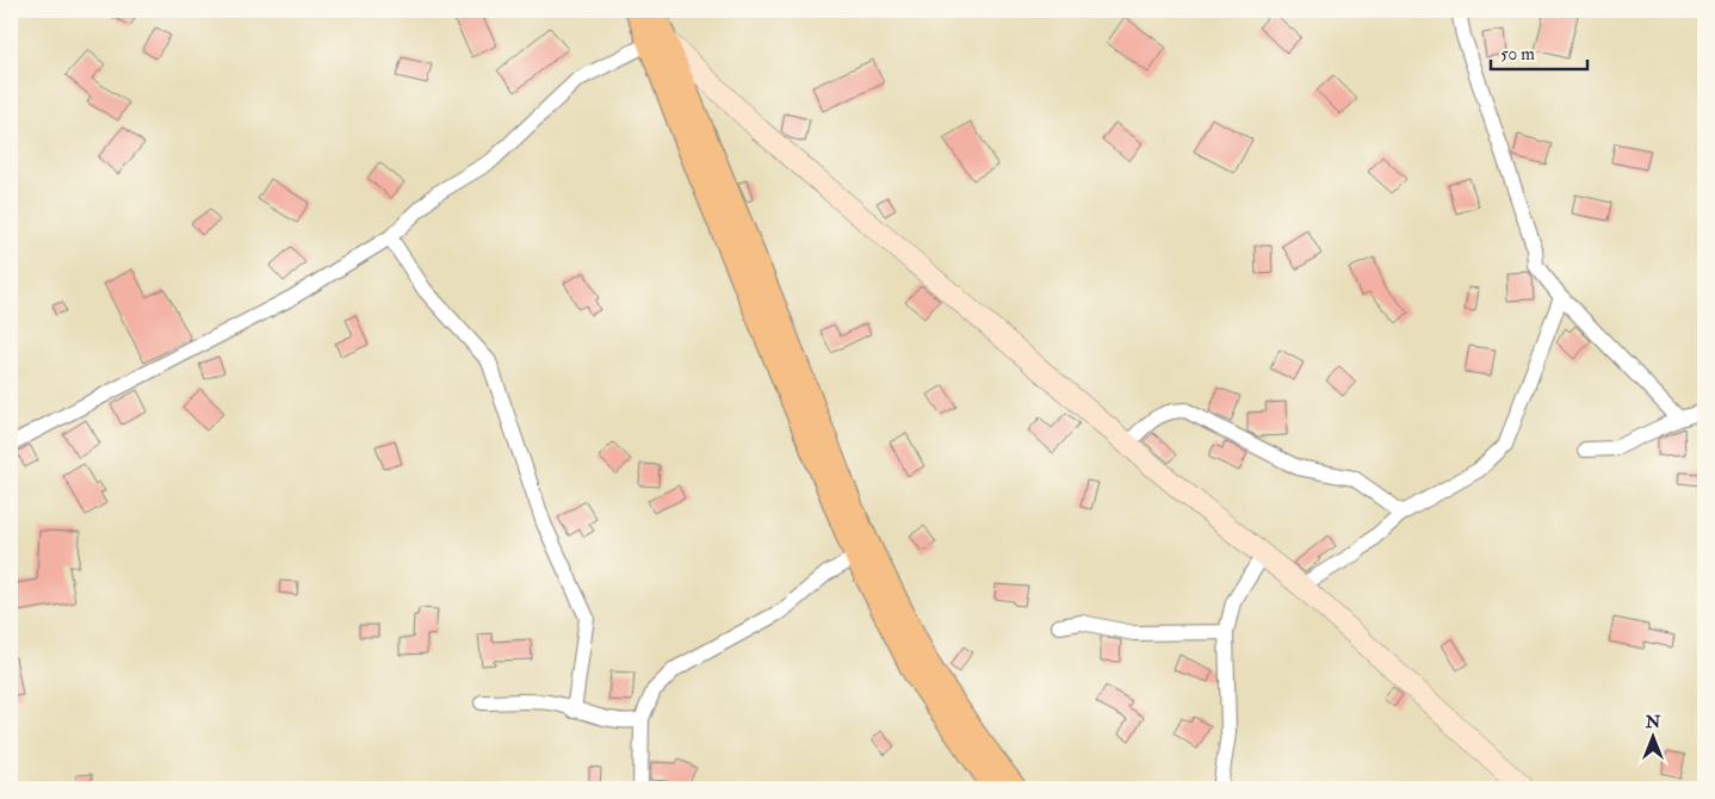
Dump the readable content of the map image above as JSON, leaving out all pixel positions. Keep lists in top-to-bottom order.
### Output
{
  "scale_bar": "50 m",
  "north": "top"
}
